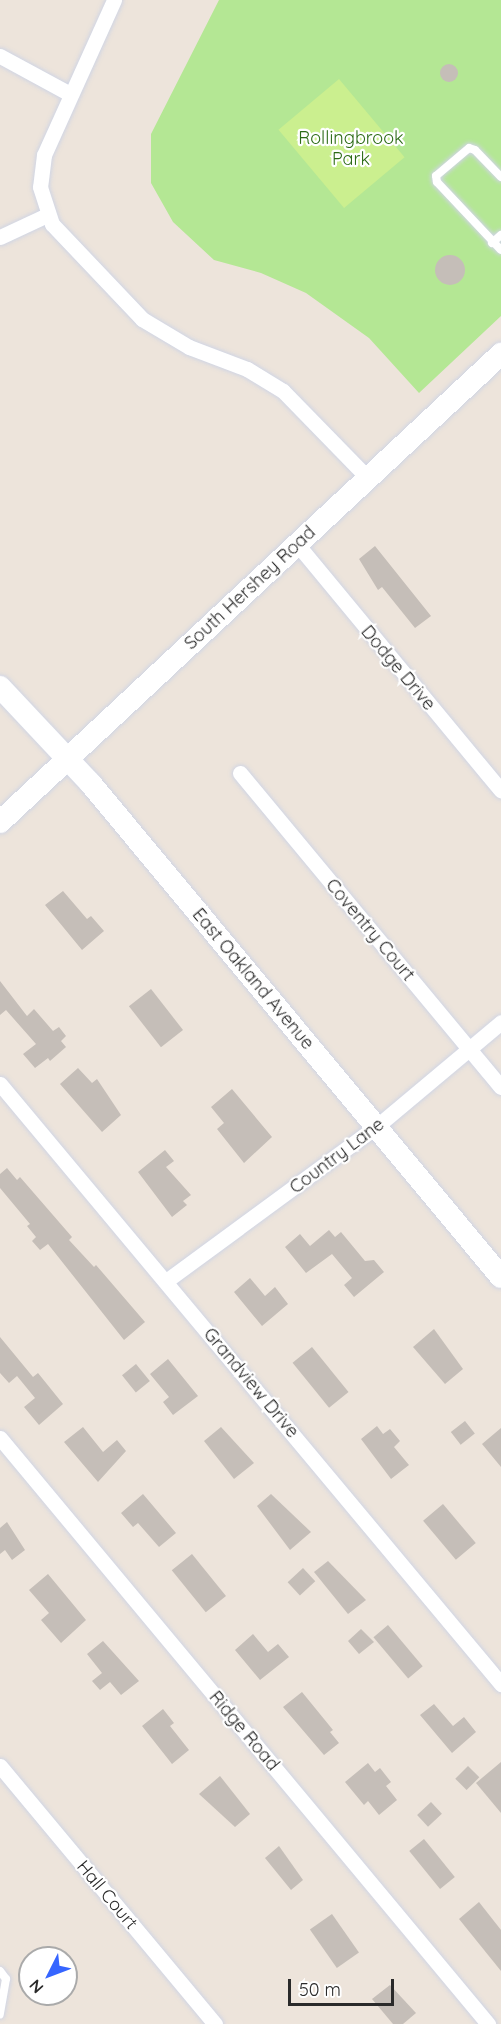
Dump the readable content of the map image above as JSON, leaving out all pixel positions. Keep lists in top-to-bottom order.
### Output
{
  "streets": {
    "main road": ["South Hershey Road", "East Oakland Avenue"],
    "street": [
      "Dodge Drive",
      "Coventry Court",
      "Country Lane",
      "Grandview Drive",
      "Ridge Road",
      "Hall Court"
    ]
  },
  "crossings": [
    ["South Hershey Road", "Dodge Drive"],
    ["South Hershey Road", "East Oakland Avenue"],
    ["Coventry Court", "Country Lane"],
    ["East Oakland Avenue", "Country Lane"],
    ["Country Lane", "Grandview Drive"]
  ],
  "parks": ["Rollingbrook Park"],
  "scale_bar": "50 m",
  "north": "bottom left"
}
